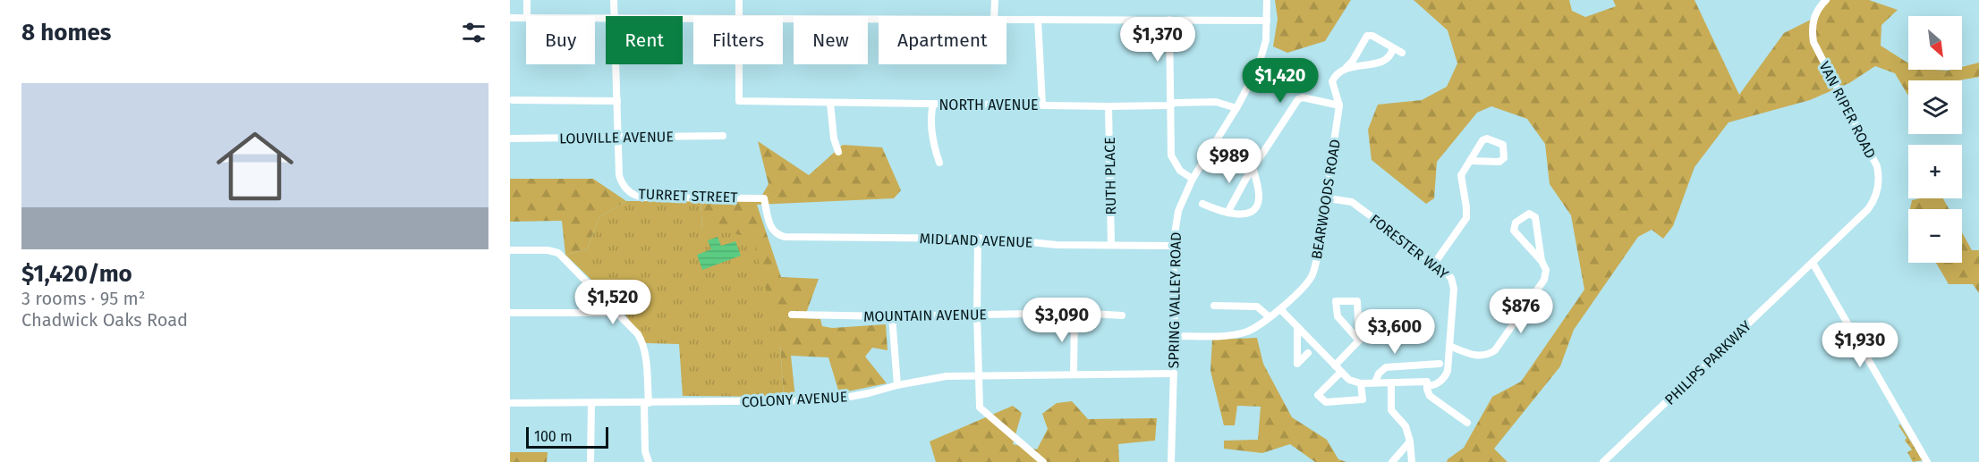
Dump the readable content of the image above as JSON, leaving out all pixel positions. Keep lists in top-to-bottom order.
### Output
{
  "streets": {
    "street": [
      "NORTH AVENUE",
      "VAN RIPER ROAD",
      "LOUVILLE AVENUE",
      "RUTH PLACE",
      "TURRET STREET",
      "BEARWOODS ROAD",
      "MIDLAND AVENUE",
      "FORESTER WAY",
      "SPRING VALLEY ROAD",
      "MOUNTAIN AVENUE",
      "PHILIPS PARKWAY",
      "COLONY AVENUE"
    ]
  },
  "crossings": [
    ["NORTH AVENUE", "RUTH PLACE"],
    ["NORTH AVENUE", "SPRING VALLEY ROAD"],
    ["VAN RIPER ROAD", "PHILIPS PARKWAY"],
    ["LOUVILLE AVENUE", "TURRET STREET"],
    ["RUTH PLACE", "MIDLAND AVENUE"],
    ["TURRET STREET", "MIDLAND AVENUE"],
    ["BEARWOODS ROAD", "FORESTER WAY"],
    ["BEARWOODS ROAD", "SPRING VALLEY ROAD"],
    ["MIDLAND AVENUE", "SPRING VALLEY ROAD"],
    ["SPRING VALLEY ROAD", "COLONY AVENUE"]
  ],
  "scale_bar": "100 m",
  "north": "bottom right",
  "page": {
    "heading": "8 homes",
    "map_buttons": ["+", "−"],
    "chip": [
      "Buy",
      "Rent",
      "Filters",
      "New",
      "Apartment"
    ],
    "price": [
      "$1,370",
      "$1,420",
      "$989",
      "$1,520",
      "$876",
      "$3,090",
      "$3,600",
      "$1,930"
    ],
    "list": [
      {
        "name": "$1,420/mo",
        "note": "3 rooms · 95 m² · Chadwick Oaks Road"
      }
    ],
    "scale": "100 m"
  }
}
